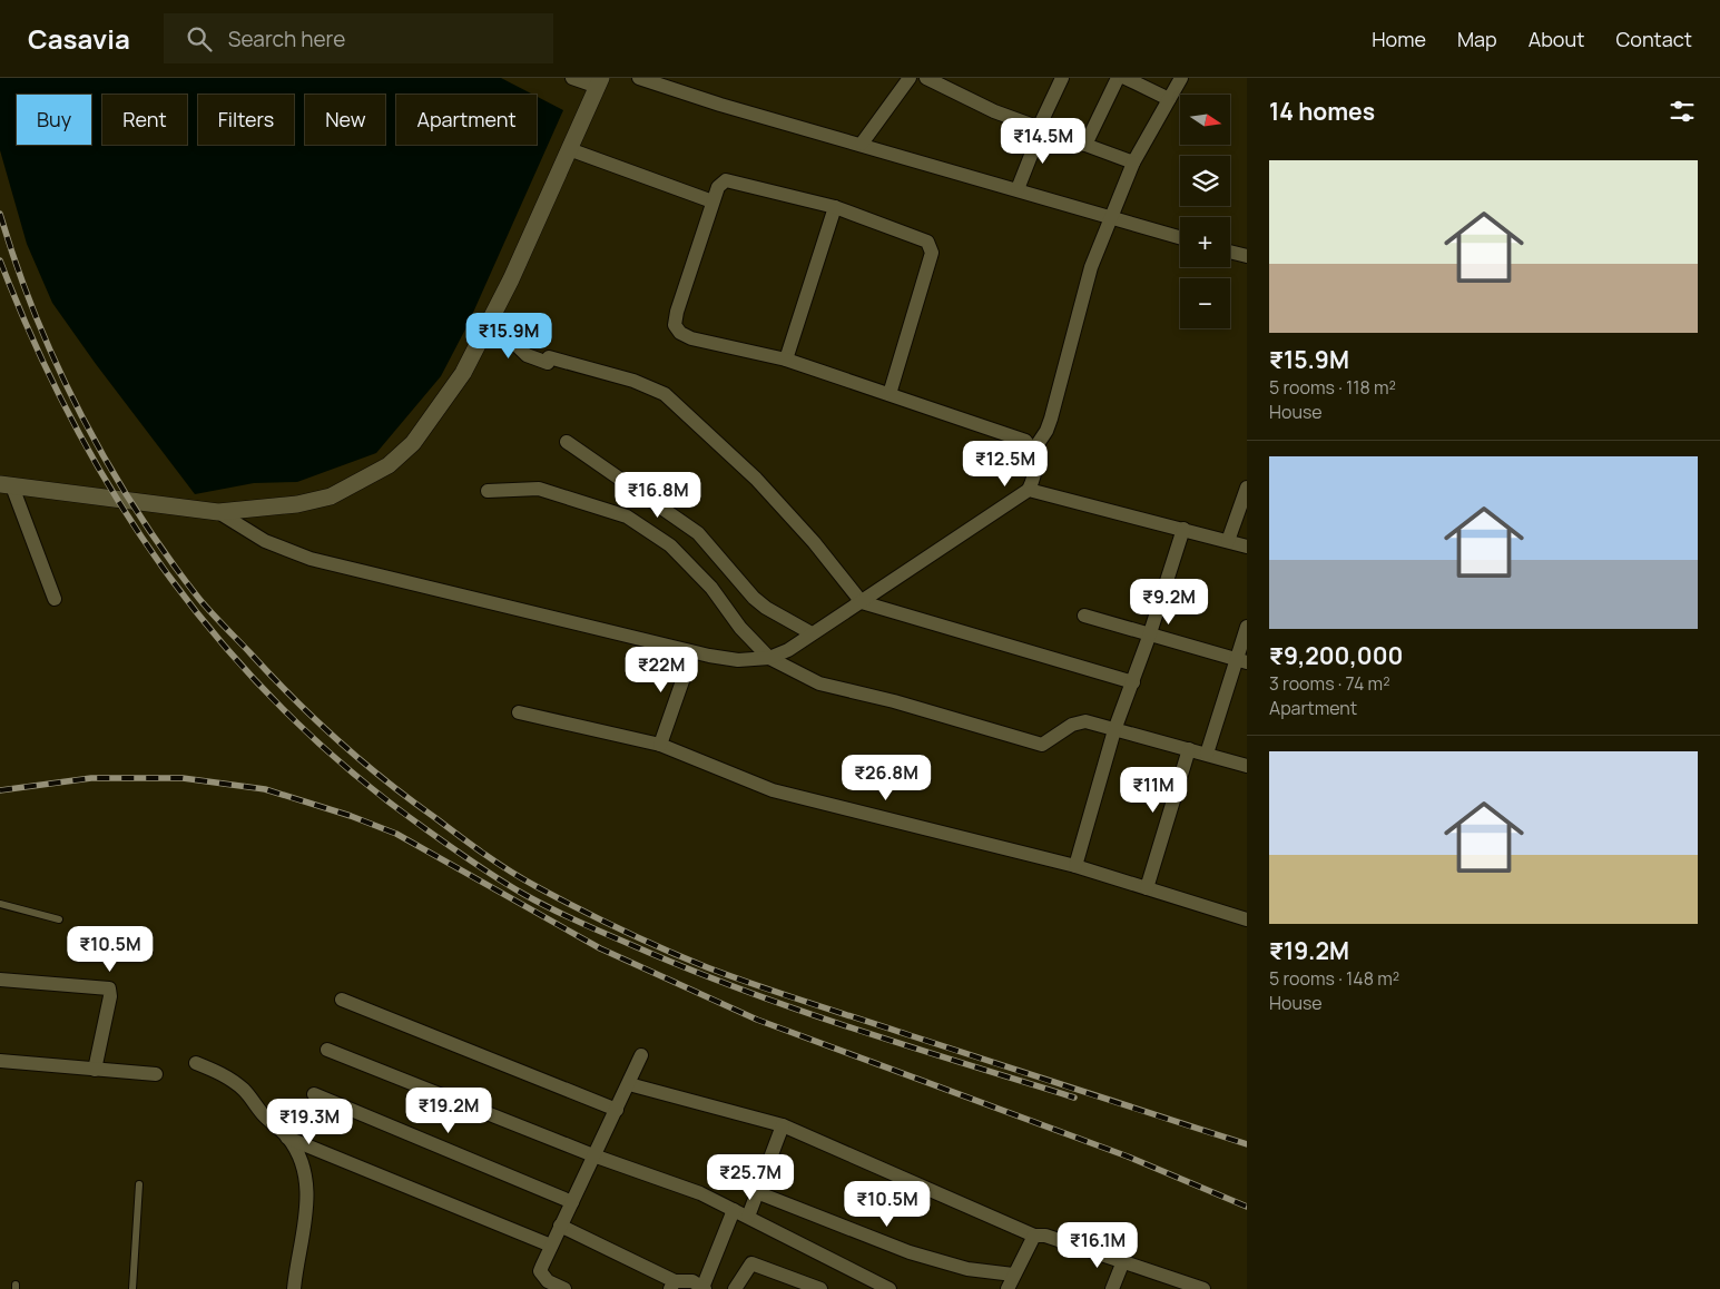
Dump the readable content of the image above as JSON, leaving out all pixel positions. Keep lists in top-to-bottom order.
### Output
{
  "north": "right",
  "page": {
    "header": "Casavia",
    "search": "Search here",
    "nav": [
      "Home",
      "Map",
      "About",
      "Contact"
    ],
    "heading": "14 homes",
    "map_buttons": ["+", "−"],
    "chip": [
      "Buy",
      "Rent",
      "Filters",
      "New",
      "Apartment"
    ],
    "price": [
      "₹14.5M",
      "₹15.9M",
      "₹12.5M",
      "₹16.8M",
      "₹9.2M",
      "₹22M",
      "₹26.8M",
      "₹11M",
      "₹10.5M",
      "₹19.2M",
      "₹19.3M",
      "₹25.7M",
      "₹10.5M",
      "₹16.1M"
    ],
    "list": [
      {
        "name": "₹15.9M",
        "note": "5 rooms · 118 m² · House"
      },
      {
        "name": "₹9,200,000",
        "note": "3 rooms · 74 m² · Apartment"
      },
      {
        "name": "₹19.2M",
        "note": "5 rooms · 148 m² · House"
      }
    ]
  }
}
